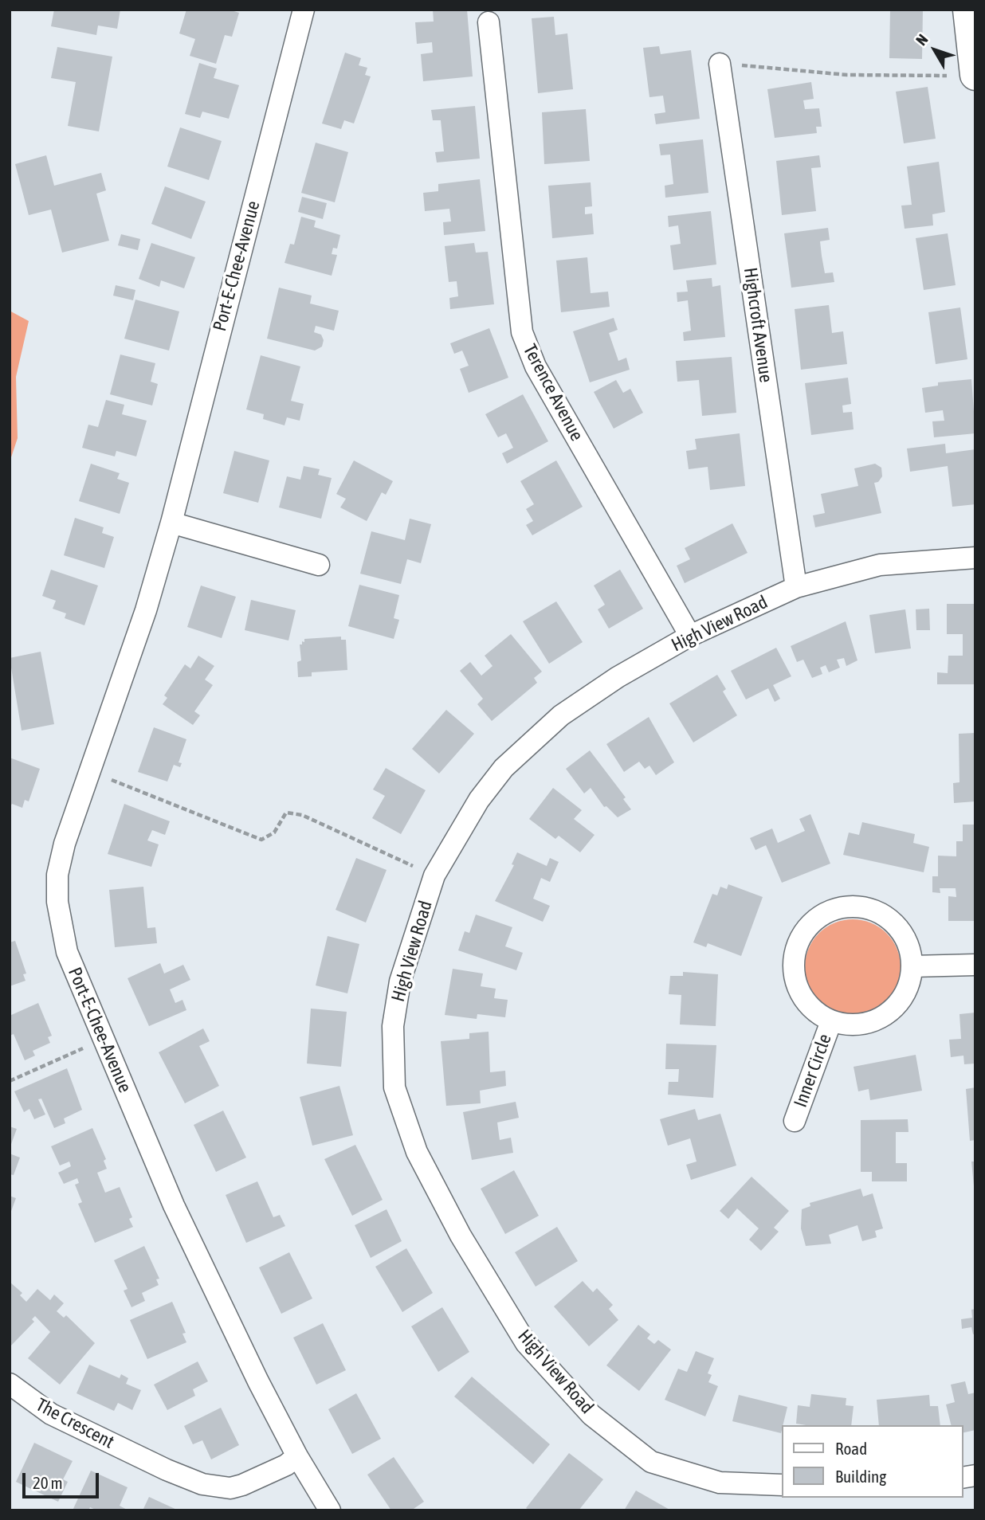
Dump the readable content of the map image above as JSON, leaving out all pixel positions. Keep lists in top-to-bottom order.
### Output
{
  "streets": {
    "street": [
      "Port-E-Chee-Avenue",
      "Highcroft Avenue",
      "Terence Avenue",
      "High View Road",
      "Inner Circle",
      "The Crescent"
    ]
  },
  "crossings": [
    ["Port-E-Chee-Avenue", "The Crescent"],
    ["Highcroft Avenue", "High View Road"],
    ["Terence Avenue", "High View Road"]
  ],
  "legend": ["Road", "Building"],
  "scale_bar": "20 m",
  "north": "top left"
}
